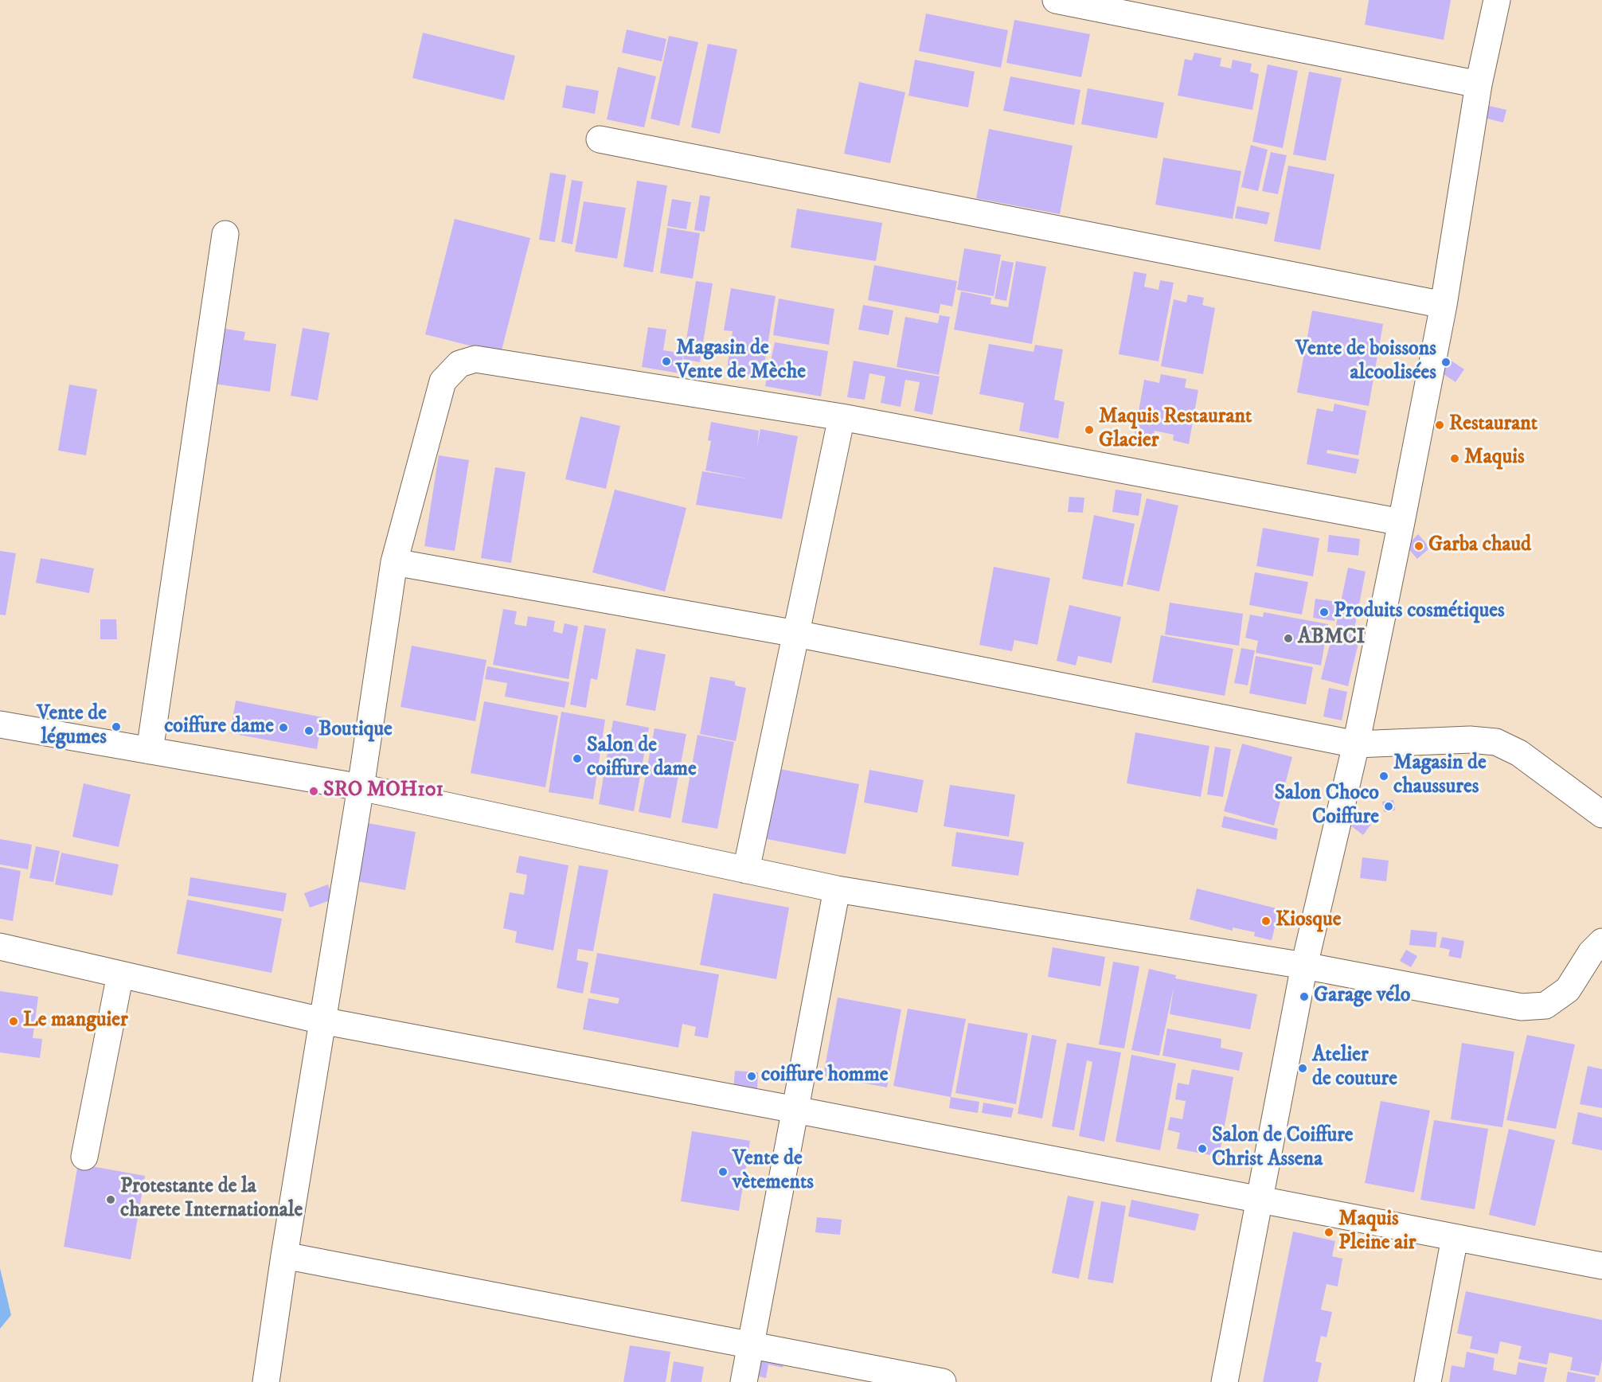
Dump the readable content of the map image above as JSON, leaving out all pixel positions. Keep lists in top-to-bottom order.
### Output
{
  "places": [
    "Magasin de Vente de Mèche",
    "Vente de boissons alcoolisées",
    "Restaurant",
    "Maquis Restaurant Glacier",
    "Maquis",
    "Garba chaud",
    "Produits cosmétiques",
    "ABMCI",
    "Vente de légumes",
    "coiffure dame",
    "Boutique",
    "Salon de coiffure dame",
    "Magasin de chaussures",
    "SRO MOH101",
    "Salon Choco Coiffure",
    "Kiosque",
    "Garage vélo",
    "Le manguier",
    "Atelier de couture",
    "coiffure homme",
    "Salon de Coiffure Christ Assena",
    "Vente de vètements",
    "Protestante de la charete Internationale",
    "Maquis Pleine air"
  ]
}
